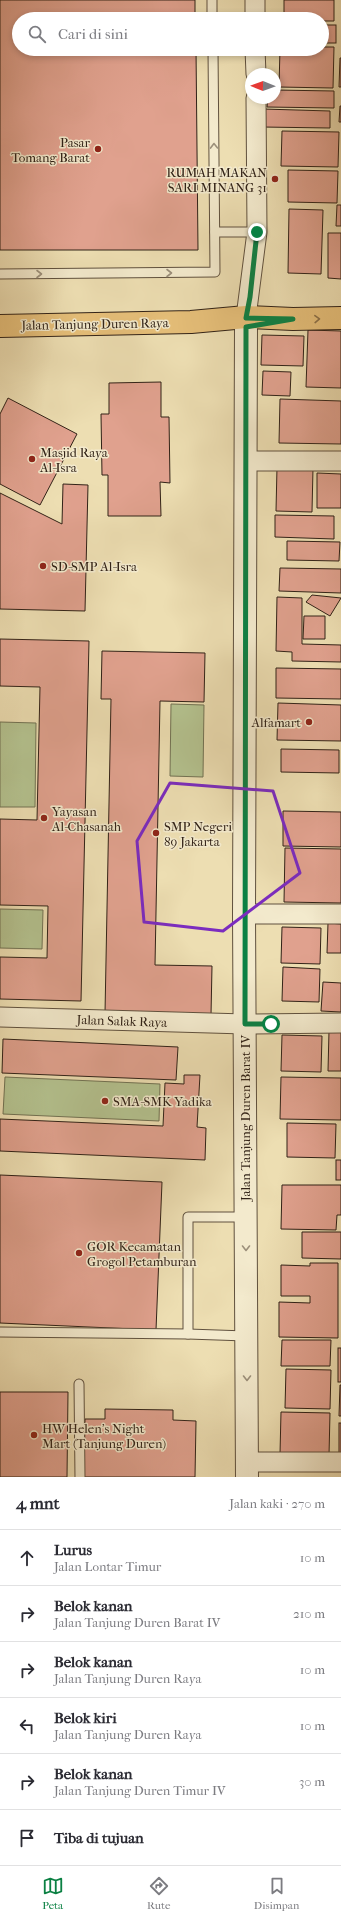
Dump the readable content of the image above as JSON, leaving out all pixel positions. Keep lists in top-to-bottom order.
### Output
{
  "streets": {
    "main road": ["Jalan Tanjung Duren Raya"],
    "street": ["Jalan Salak Raya", "Jalan Tanjung Duren Barat IV"]
  },
  "crossings": [
    ["Jalan Tanjung Duren Raya", "Jalan Tanjung Duren Barat IV"],
    ["Jalan Salak Raya", "Jalan Tanjung Duren Barat IV"]
  ],
  "places": [
    "Pasar Tomang Barat",
    "RUMAH MAKAN SARI MINANG 31",
    "Masjid Raya Al-Isra",
    "SD-SMP Al-Isra",
    "Alfamart",
    "Yayasan Al-Chasanah",
    "SMP Negeri 89 Jakarta",
    "SMA-SMK Yadika",
    "GOR Kecamatan Grogol Petamburan",
    "HW Helen's Night Mart (Tanjung Duren)"
  ],
  "north": "left",
  "page": {
    "search": "Cari di sini",
    "heading": ["4 mnt", "Jalan kaki · 270 m"],
    "list": [
      ["Lurus", "Jalan Lontar Timur", "10 m"],
      ["Belok kanan", "Jalan Tanjung Duren Barat IV", "210 m"],
      ["Belok kanan", "Jalan Tanjung Duren Raya", "10 m"],
      ["Belok kiri", "Jalan Tanjung Duren Raya", "10 m"],
      ["Belok kanan", "Jalan Tanjung Duren Timur IV", "30 m"],
      "Tiba di tujuan"
    ],
    "nav": ["Peta", "Rute", "Disimpan"]
  }
}
